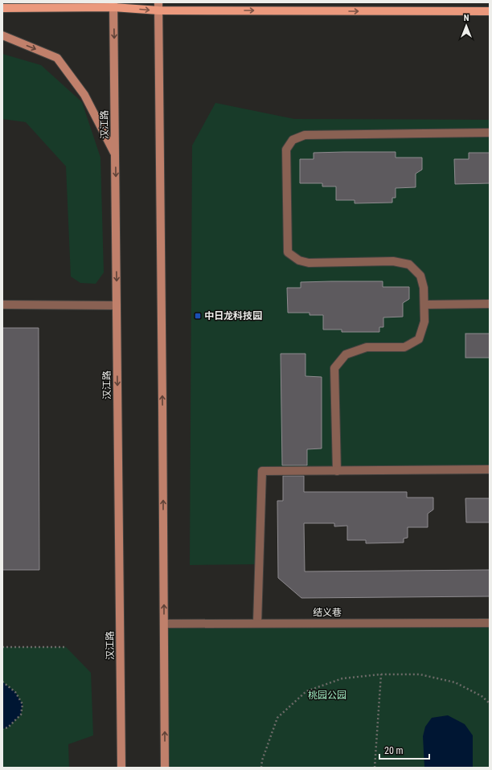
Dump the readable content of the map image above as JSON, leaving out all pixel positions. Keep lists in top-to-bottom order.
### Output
{
  "streets": {
    "main road": ["汉江路"],
    "street": ["结义巷"]
  },
  "parks": ["桃园公园"],
  "places": {
    "transit": ["中日龙科技园"]
  },
  "scale_bar": "20 m",
  "north": "top"
}
